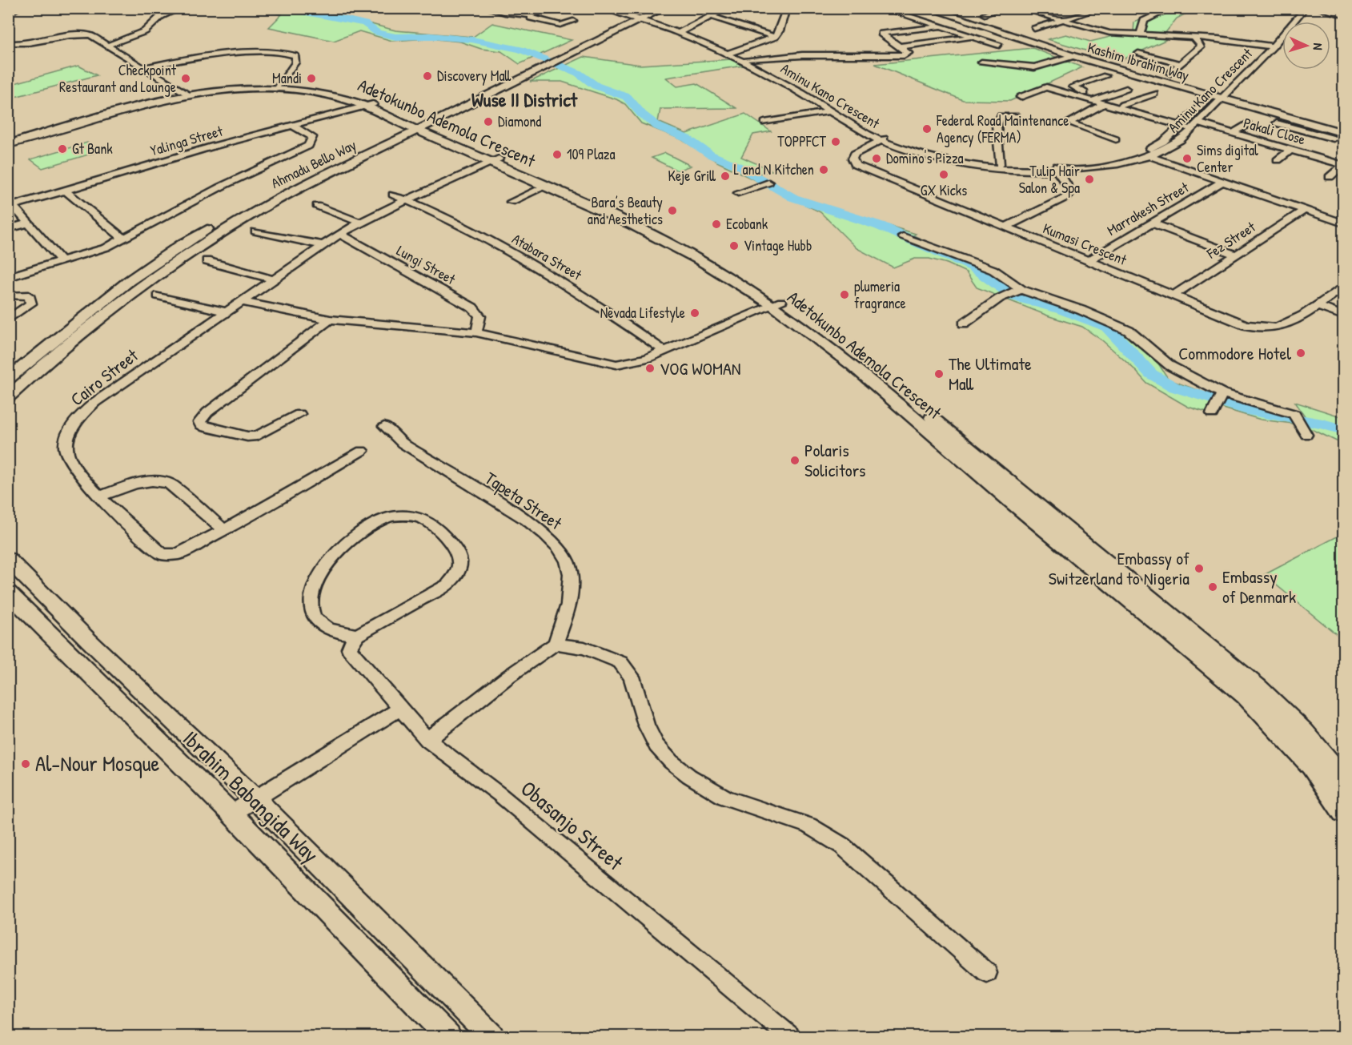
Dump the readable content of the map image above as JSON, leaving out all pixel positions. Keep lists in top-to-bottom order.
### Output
{
  "streets": {
    "main road": [
      "Kashim Ibrahim Way",
      "Adetokunbo Ademola Crescent",
      "Ahmadu Bello Way",
      "Ibrahim Babangida Way"
    ],
    "street": [
      "Aminu Kano Crescent",
      "Pakali Close",
      "Yalinga Street",
      "Marrakesh Street",
      "Fez Street",
      "Kumasi Crescent",
      "Atabara Street",
      "Lungi Street",
      "Cairo Street",
      "Tapeta Street",
      "Obasanjo Street"
    ]
  },
  "crossings": [
    ["Kashim Ibrahim Way", "Aminu Kano Crescent"],
    ["Aminu Kano Crescent", "Pakali Close"],
    ["Aminu Kano Crescent", "Ahmadu Bello Way"],
    ["Aminu Kano Crescent", "Kumasi Crescent"],
    ["Adetokunbo Ademola Crescent", "Yalinga Street"],
    ["Adetokunbo Ademola Crescent", "Ahmadu Bello Way"],
    ["Adetokunbo Ademola Crescent", "Cairo Street"],
    ["Marrakesh Street", "Kumasi Crescent"],
    ["Fez Street", "Kumasi Crescent"],
    ["Atabara Street", "Cairo Street"],
    ["Lungi Street", "Cairo Street"]
  ],
  "districts": ["Wuse II District"],
  "places": [
    "Discovery Mall",
    "Checkpoint Restaurant and Lounge",
    "Mandi",
    "Diamond",
    "Federal Road Maintenance Agency (FERMA)",
    "TOPPFCT",
    "Gt Bank",
    "109 Plaza",
    "Domino's Pizza",
    "Sims digital Center",
    "L and N Kitchen",
    "GX Kicks",
    "Keje Grill",
    "Tulip Hair Salon & Spa",
    "Bara’s Beauty and Aesthetics",
    "Ecobank",
    "Vintage Hubb",
    "plumeria fragrance",
    "Nevada Lifestyle",
    "Commodore Hotel",
    "VOG WOMAN",
    "The Ultimate Mall",
    "Polaris Solicitors",
    "Embassy of Switzerland to Nigeria",
    "Embassy of Denmark",
    "Al-Nour Mosque"
  ],
  "north": "right"
}
